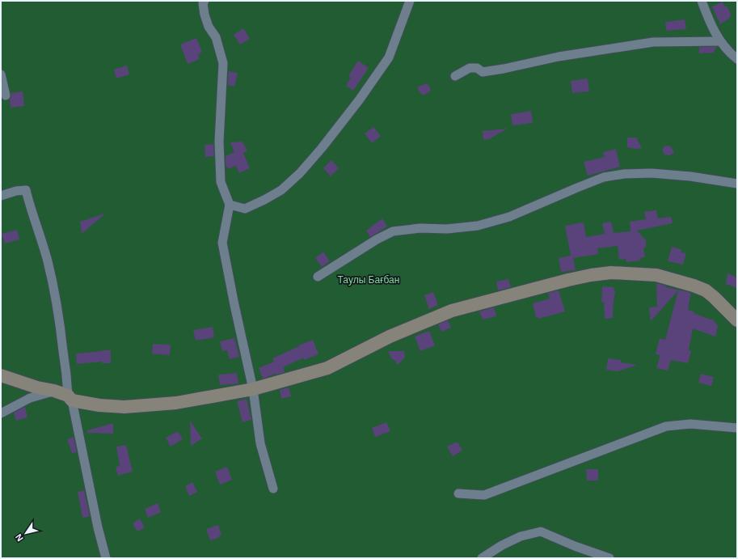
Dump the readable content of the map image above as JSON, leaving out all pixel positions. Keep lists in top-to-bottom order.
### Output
{
  "parks": ["Таулы Бағбан"],
  "north": "bottom left"
}
